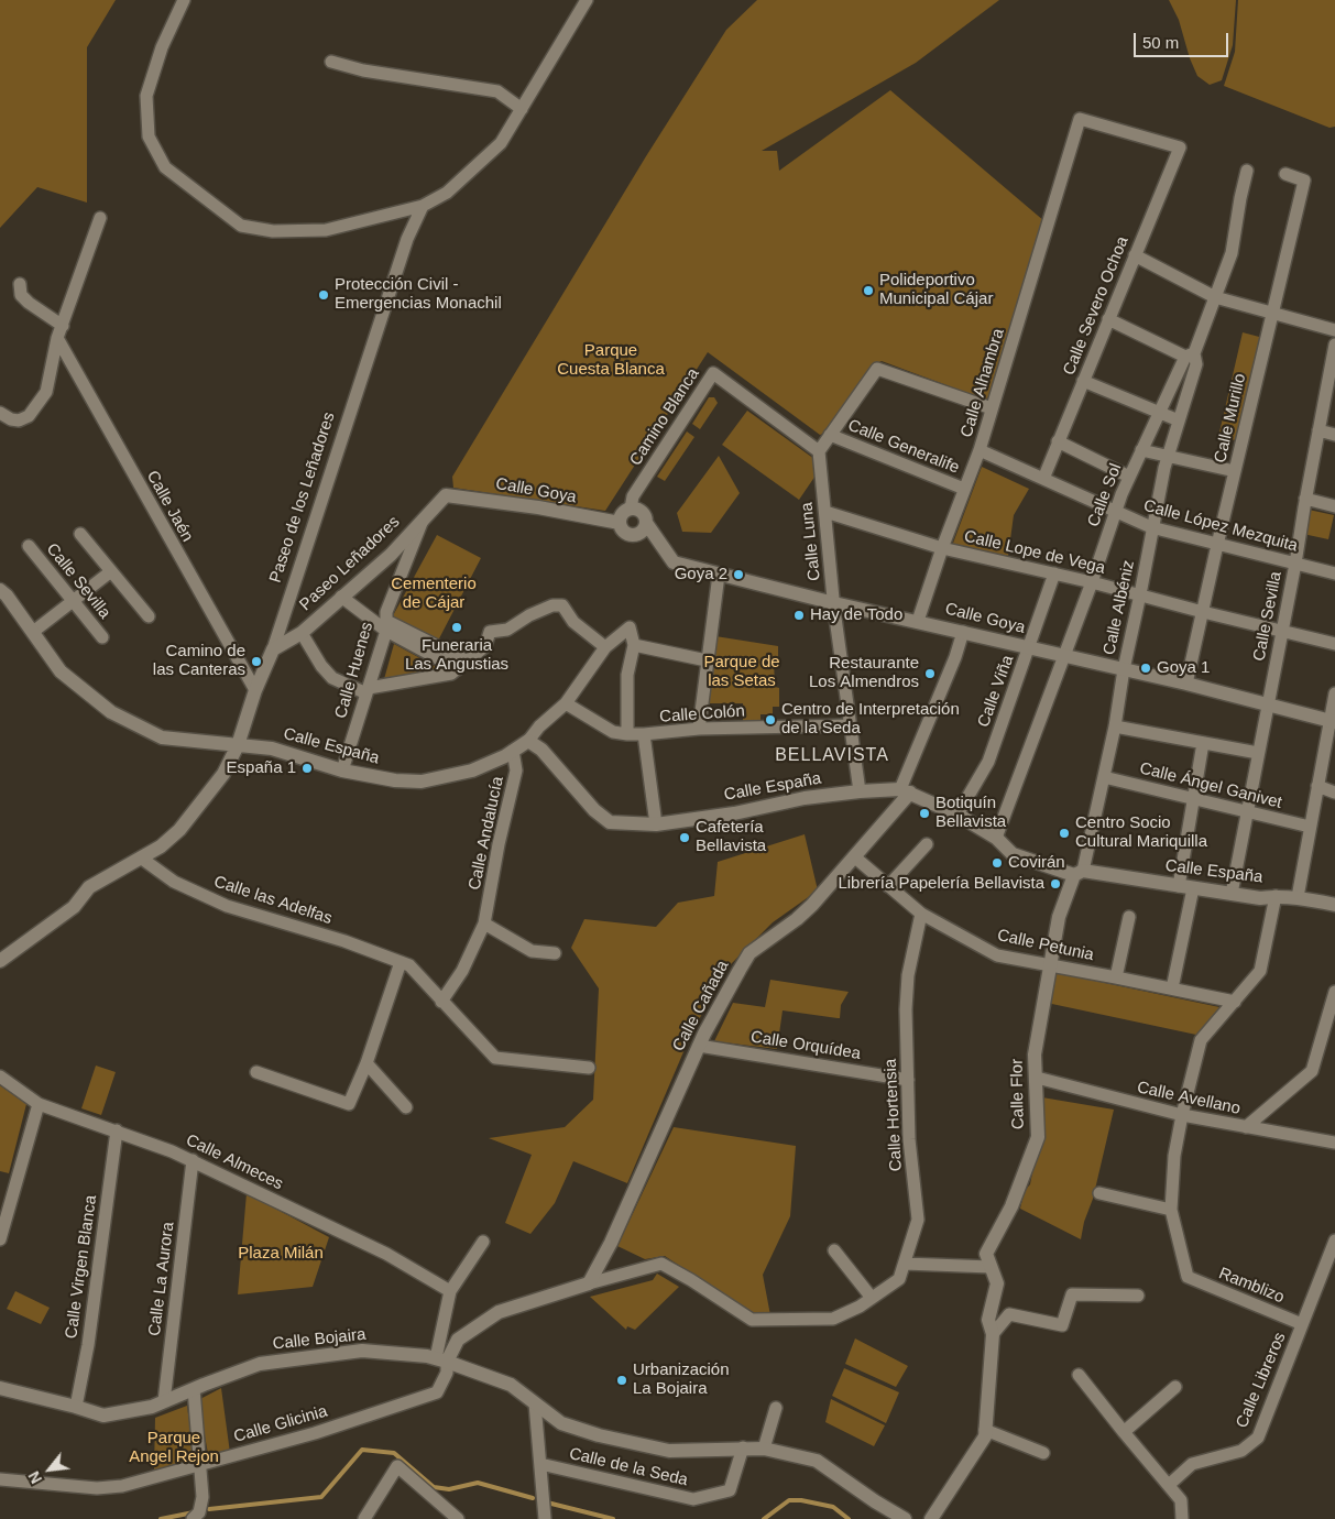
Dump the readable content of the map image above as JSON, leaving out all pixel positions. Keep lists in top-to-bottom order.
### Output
{
  "streets": {
    "street": [
      "Calle Severo Ochoa",
      "Calle Alhambra",
      "Camino Blanca",
      "Calle Murillo",
      "Calle Generalife",
      "Calle Goya",
      "Calle Sol",
      "Paseo de los Leñadores",
      "Calle Jaén",
      "Calle López Mezquita",
      "Calle Luna",
      "Calle Lope de Vega",
      "Paseo Leñadores",
      "Calle Sevilla",
      "Calle Albéniz",
      "Calle Huenes",
      "Calle Viña",
      "Calle Colón",
      "Calle España",
      "Calle Ángel Ganivet",
      "Calle Andalucía",
      "Calle las Adelfas",
      "Calle Petunia",
      "Calle Cañada",
      "Calle Orquídea",
      "Calle Flor",
      "Calle Avellano",
      "Calle Hortensia",
      "Calle Almeces",
      "Calle Virgen Blanca",
      "Calle La Aurora",
      "Ramblizo",
      "Calle Bojaira",
      "Calle Libreros",
      "Calle Glicinia",
      "Calle de la Seda"
    ]
  },
  "crossings": [
    ["Calle Severo Ochoa", "Calle Alhambra"],
    ["Calle Severo Ochoa", "Calle López Mezquita"],
    ["Calle Alhambra", "Calle Generalife"],
    ["Calle Alhambra", "Calle Goya"],
    ["Calle Alhambra", "Calle López Mezquita"],
    ["Calle Alhambra", "Calle Lope de Vega"],
    ["Camino Blanca", "Calle Goya"],
    ["Camino Blanca", "Calle Luna"],
    ["Calle Murillo", "Calle Goya"],
    ["Calle Murillo", "Calle López Mezquita"],
    ["Calle Murillo", "Calle Lope de Vega"],
    ["Calle Goya", "Calle Sol"],
    ["Calle Goya", "Calle Luna"],
    ["Calle Goya", "Paseo Leñadores"],
    ["Calle Goya", "Calle Sevilla"],
    ["Calle Goya", "Calle Albéniz"],
    ["Calle Goya", "Calle Viña"],
    ["Calle Sol", "Calle López Mezquita"],
    ["Calle Sol", "Calle Lope de Vega"],
    ["Calle Sol", "Calle Albéniz"],
    ["Calle Sol", "Calle España"],
    ["Paseo de los Leñadores", "Calle Jaén"],
    ["Paseo de los Leñadores", "Paseo Leñadores"],
    ["Paseo de los Leñadores", "Calle España"],
    ["Paseo de los Leñadores", "Calle las Adelfas"],
    ["Calle López Mezquita", "Calle Sevilla"],
    ["Calle López Mezquita", "Calle Albéniz"],
    ["Calle Luna", "Calle Lope de Vega"],
    ["Calle Luna", "Calle Colón"],
    ["Calle Luna", "Calle España"],
    ["Calle Lope de Vega", "Calle Sevilla"],
    ["Calle Lope de Vega", "Calle Albéniz"],
    ["Calle Lope de Vega", "Calle Viña"],
    ["Paseo Leñadores", "Calle Huenes"],
    ["Calle Sevilla", "Calle España"],
    ["Calle Sevilla", "Calle Ángel Ganivet"],
    ["Calle Albéniz", "Calle España"],
    ["Calle Albéniz", "Calle Ángel Ganivet"],
    ["Calle Albéniz", "Calle Flor"],
    ["Calle Huenes", "Calle España"],
    ["Calle Viña", "Calle España"],
    ["Calle España", "Calle Andalucía"],
    ["Calle España", "Calle Cañada"],
    ["Calle España", "Calle Flor"],
    ["Calle Andalucía", "Calle las Adelfas"],
    ["Calle Petunia", "Calle Cañada"],
    ["Calle Petunia", "Calle Flor"],
    ["Calle Petunia", "Calle Hortensia"],
    ["Calle Cañada", "Calle Orquídea"],
    ["Calle Cañada", "Calle Hortensia"],
    ["Calle Orquídea", "Calle Hortensia"],
    ["Calle Flor", "Calle Avellano"],
    ["Calle Almeces", "Calle Virgen Blanca"],
    ["Calle Almeces", "Calle La Aurora"],
    ["Calle Virgen Blanca", "Calle Bojaira"],
    ["Calle La Aurora", "Calle Bojaira"],
    ["Ramblizo", "Calle Libreros"],
    ["Calle Bojaira", "Calle Glicinia"],
    ["Calle Bojaira", "Calle de la Seda"]
  ],
  "districts": ["BELLAVISTA"],
  "parks": [
    "Parque Cuesta Blanca",
    "Cementerio de Cájar",
    "Parque de las Setas",
    "Plaza Milán",
    "Parque Angel Rejon"
  ],
  "places": [
    "Polideportivo Municipal Cájar",
    "Protección Civil - Emergencias Monachil",
    "Goya 2",
    "Hay de Todo",
    "Funeraria Las Angustias",
    "Camino de las Canteras",
    "Goya 1",
    "Restaurante Los Almendros",
    "Centro de Interpretación de la Seda",
    "España 1",
    "Botiquín Bellavista",
    "Centro Socio Cultural Mariquilla",
    "Cafetería Bellavista",
    "Covirán",
    "Librería Papelería Bellavista",
    "Urbanización La Bojaira"
  ],
  "scale_bar": "50 m",
  "north": "bottom left"
}
